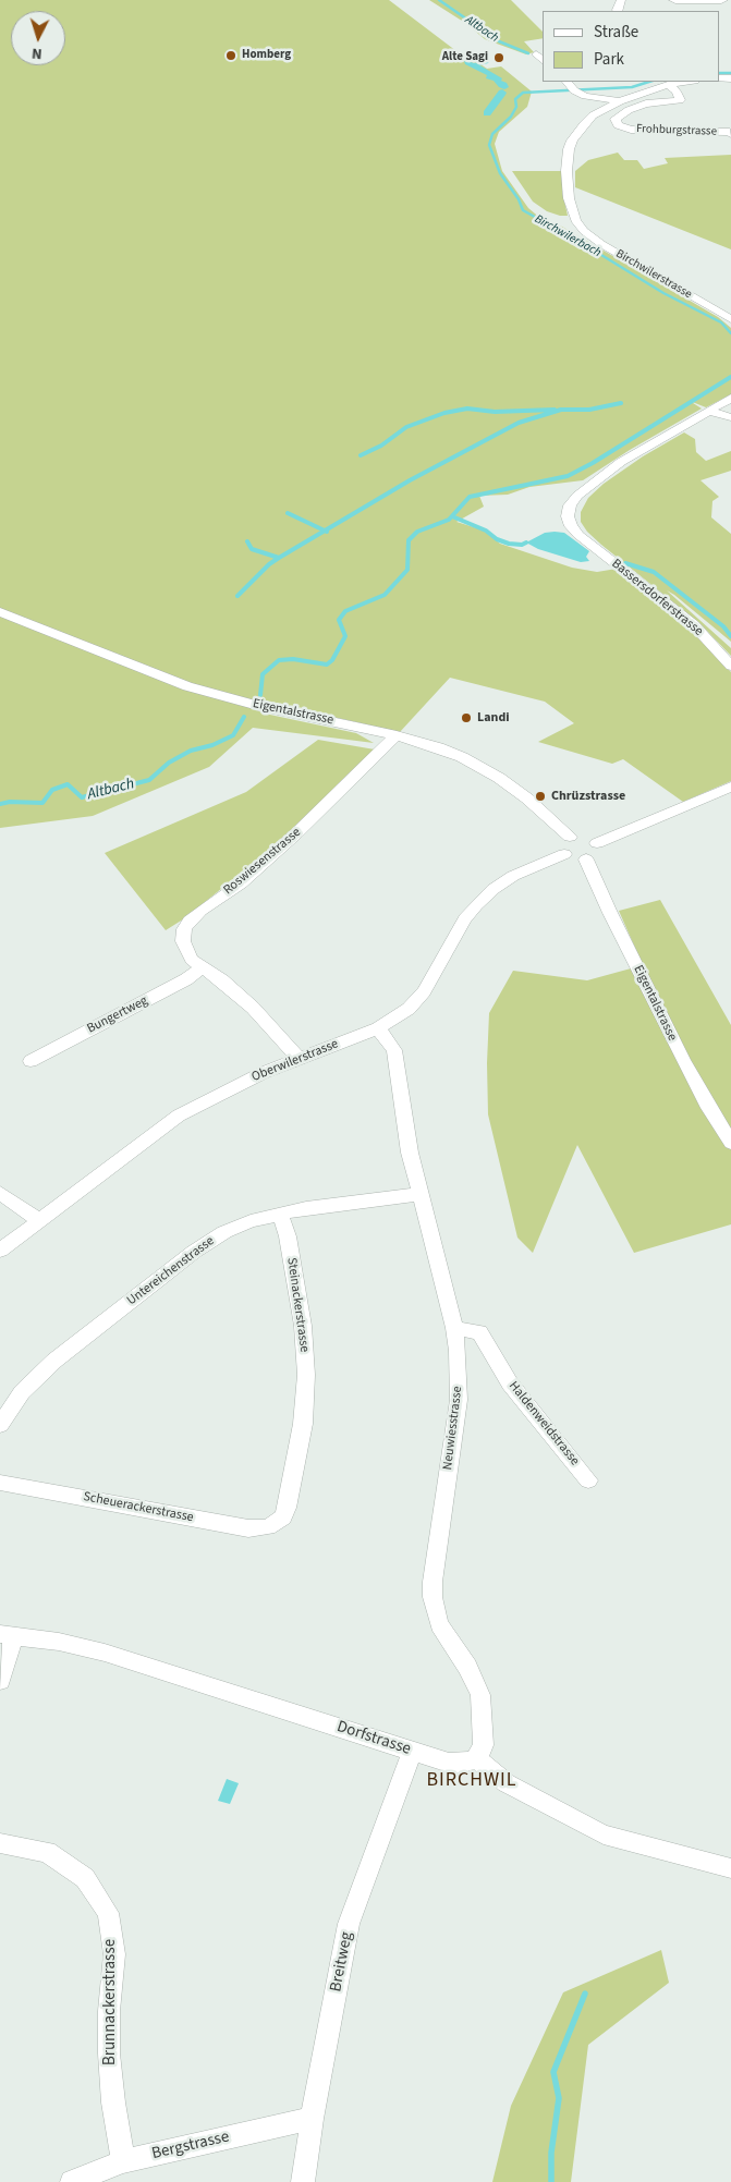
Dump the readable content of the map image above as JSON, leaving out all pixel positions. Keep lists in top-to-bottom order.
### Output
{
  "streets": {
    "street": [
      "Frohburgstrasse",
      "Birchwilerstrasse",
      "Bassersdorferstrasse",
      "Eigentalstrasse",
      "Roswiesenstrasse",
      "Bungertweg",
      "Oberwilerstrasse",
      "Untereichenstrasse",
      "Steinackerstrasse",
      "Haldenweidstrasse",
      "Neuwiesstrasse",
      "Scheuerackerstrasse",
      "Dorfstrasse",
      "Breitweg",
      "Brunnackerstrasse",
      "Bergstrasse"
    ]
  },
  "crossings": [
    ["Frohburgstrasse", "Birchwilerstrasse"],
    ["Eigentalstrasse", "Roswiesenstrasse"],
    ["Eigentalstrasse", "Oberwilerstrasse"],
    ["Roswiesenstrasse", "Bungertweg"],
    ["Roswiesenstrasse", "Oberwilerstrasse"],
    ["Oberwilerstrasse", "Neuwiesstrasse"],
    ["Untereichenstrasse", "Steinackerstrasse"],
    ["Untereichenstrasse", "Neuwiesstrasse"],
    ["Steinackerstrasse", "Scheuerackerstrasse"],
    ["Haldenweidstrasse", "Neuwiesstrasse"],
    ["Neuwiesstrasse", "Dorfstrasse"],
    ["Dorfstrasse", "Breitweg"],
    ["Breitweg", "Bergstrasse"],
    ["Brunnackerstrasse", "Bergstrasse"]
  ],
  "districts": ["BIRCHWIL"],
  "water": ["Altbach", "Birchwilerbach"],
  "places": [
    "Homberg",
    "Alte Sagi",
    "Landi",
    "Chrüzstrasse"
  ],
  "legend": ["Straße", "Park"],
  "north": "bottom"
}
